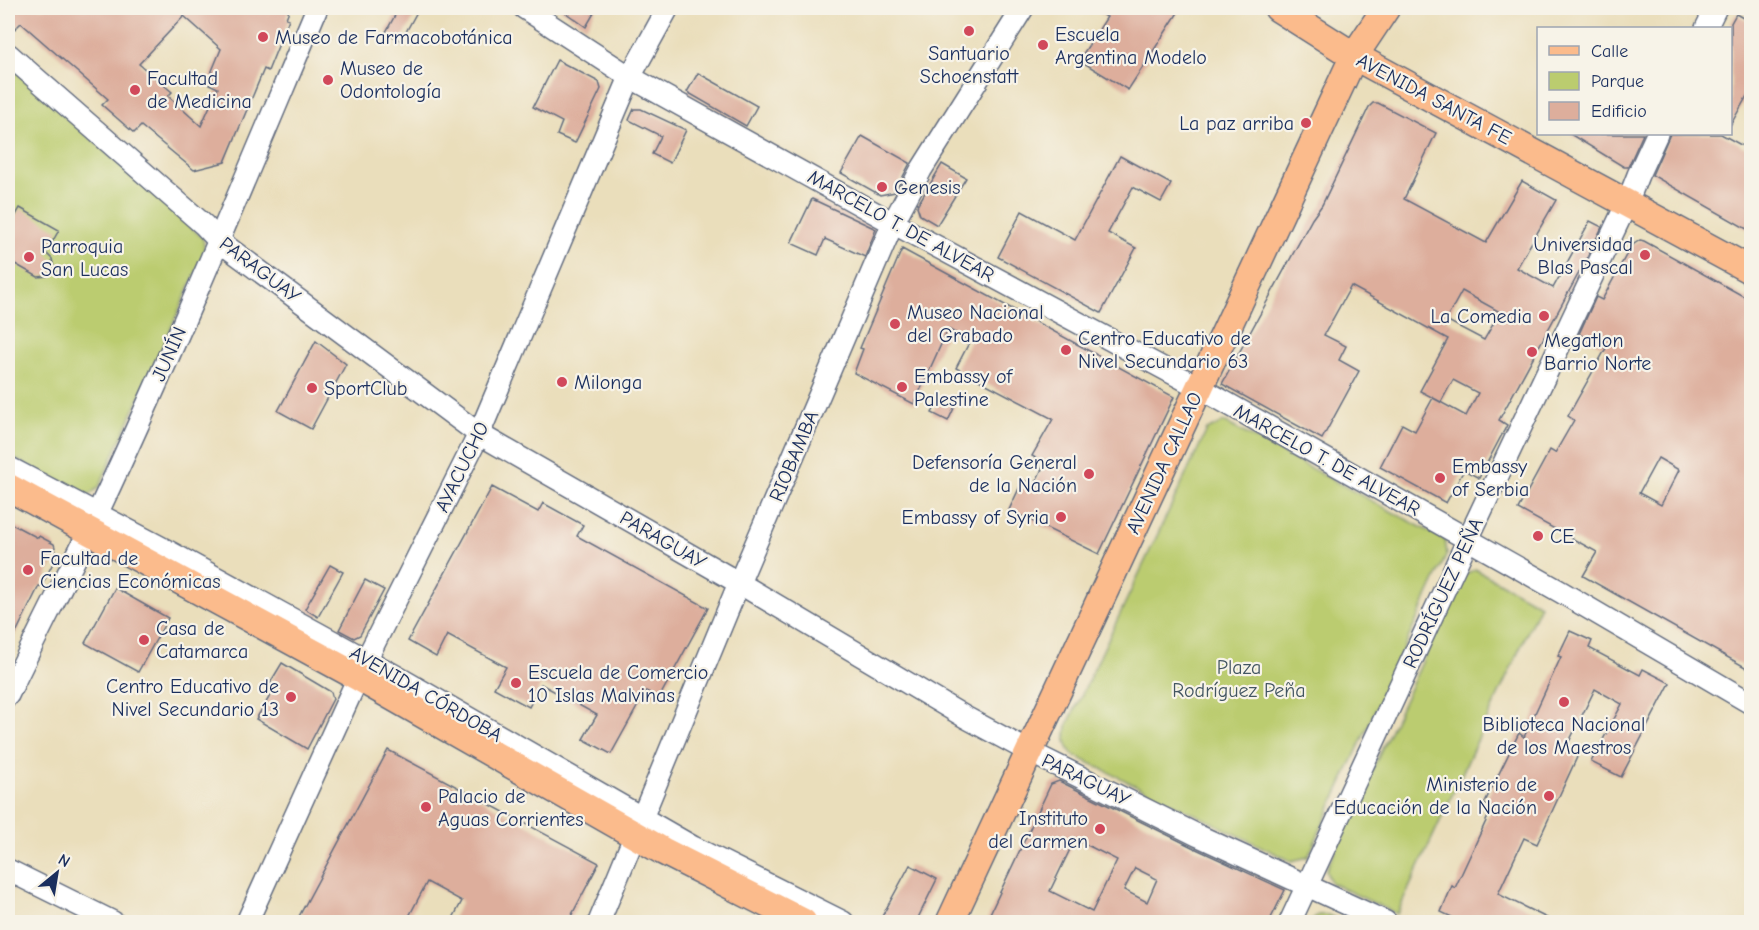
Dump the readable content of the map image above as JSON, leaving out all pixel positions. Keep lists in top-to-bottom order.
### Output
{
  "streets": {
    "main road": ["AVENIDA SANTA FE", "AVENIDA CALLAO", "AVENIDA CÓRDOBA"],
    "street": [
      "MARCELO T. DE ALVEAR",
      "PARAGUAY",
      "JUNÍN",
      "RIOBAMBA",
      "AYACUCHO",
      "RODRÍGUEZ PEÑA"
    ]
  },
  "crossings": [
    ["AVENIDA SANTA FE", "AVENIDA CALLAO"],
    ["AVENIDA SANTA FE", "RODRÍGUEZ PEÑA"],
    ["MARCELO T. DE ALVEAR", "RIOBAMBA"],
    ["MARCELO T. DE ALVEAR", "AVENIDA CALLAO"],
    ["MARCELO T. DE ALVEAR", "AYACUCHO"],
    ["MARCELO T. DE ALVEAR", "RODRÍGUEZ PEÑA"],
    ["PARAGUAY", "JUNÍN"],
    ["PARAGUAY", "RIOBAMBA"],
    ["PARAGUAY", "AVENIDA CALLAO"],
    ["PARAGUAY", "AYACUCHO"],
    ["PARAGUAY", "RODRÍGUEZ PEÑA"],
    ["JUNÍN", "AVENIDA CÓRDOBA"],
    ["RIOBAMBA", "AVENIDA CÓRDOBA"],
    ["AYACUCHO", "AVENIDA CÓRDOBA"]
  ],
  "parks": ["Plaza Rodríguez Peña"],
  "places": [
    "Santuario Schoenstatt",
    "Museo de Farmacobotánica",
    "Escuela Argentina Modelo",
    "Museo de Odontología",
    "Facultad de Medicina",
    "La paz arriba",
    "Genesis",
    "Universidad Blas Pascal",
    "Parroquia San Lucas",
    "La Comedia",
    "Museo Nacional del Grabado",
    "Centro Educativo de Nivel Secundario 63",
    "Megatlon Barrio Norte",
    "Milonga",
    "Embassy of Palestine",
    "SportClub",
    "Defensoría General de la Nación",
    "Embassy of Serbia",
    "Embassy of Syria",
    "CE",
    "Facultad de Ciencias Económicas",
    "Casa de Catamarca",
    "Escuela de Comercio 10 Islas Malvinas",
    "Centro Educativo de Nivel Secundario 13",
    "Biblioteca Nacional de los Maestros",
    "Ministerio de Educación de la Nación",
    "Palacio de Aguas Corrientes",
    "Instituto del Carmen"
  ],
  "legend": ["Calle", "Parque", "Edificio"],
  "north": "top right"
}
